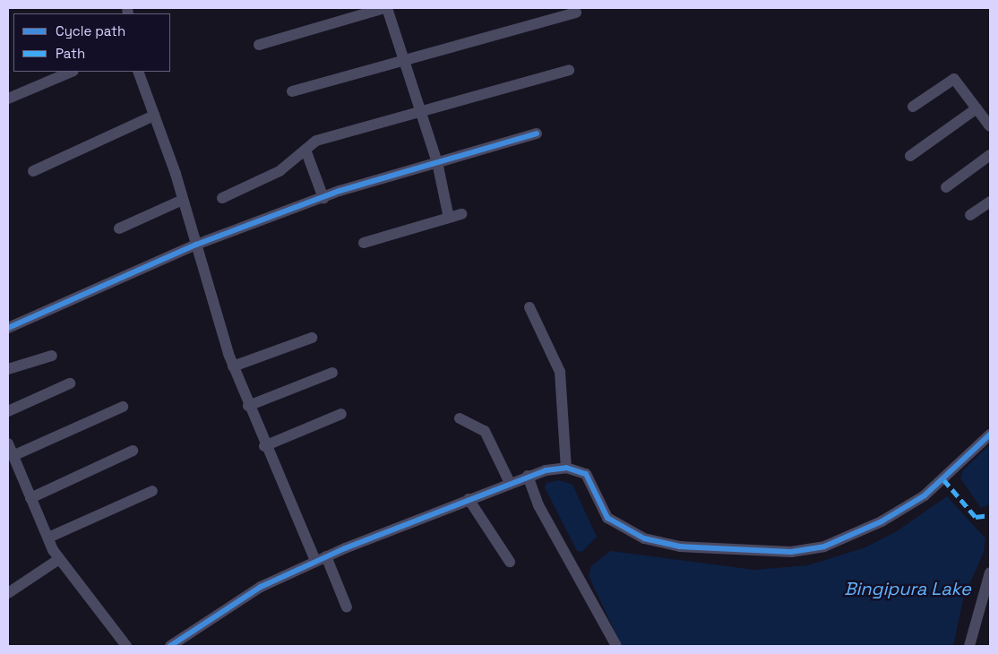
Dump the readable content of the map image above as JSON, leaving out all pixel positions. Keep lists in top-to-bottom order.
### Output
{
  "water": ["Bingipura Lake"],
  "legend": ["Cycle path", "Path"]
}
